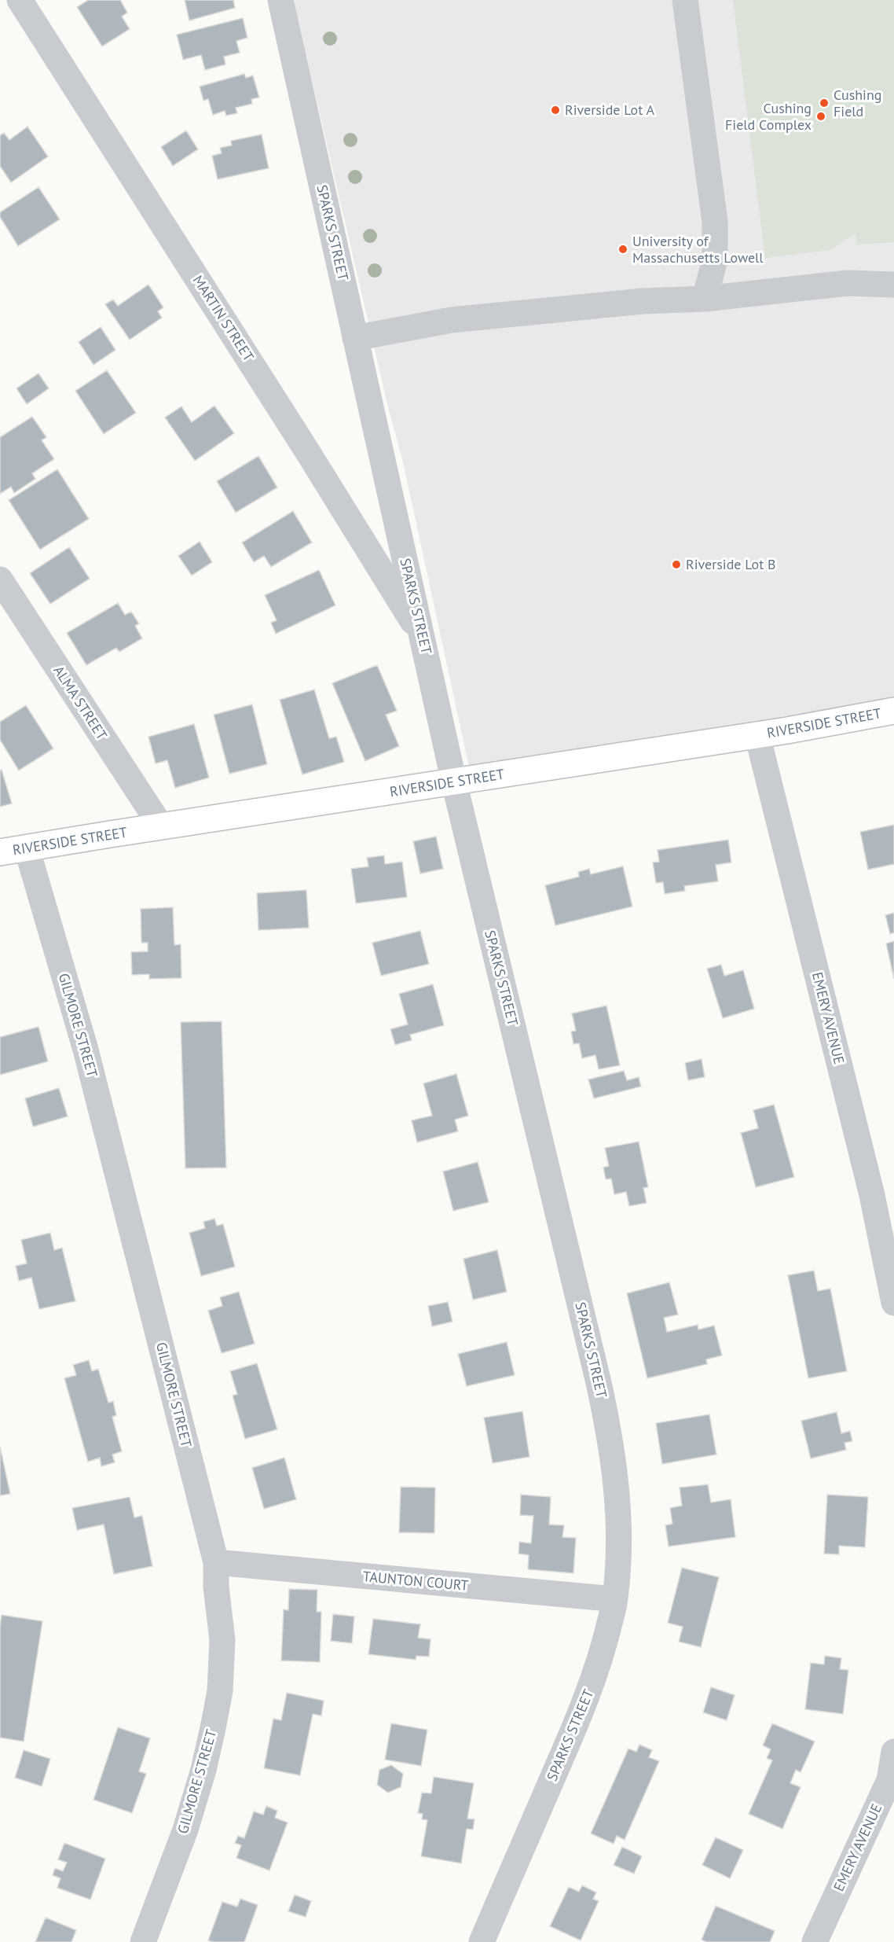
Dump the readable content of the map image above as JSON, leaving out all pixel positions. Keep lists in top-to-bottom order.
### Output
{
  "streets": {
    "main road": ["RIVERSIDE STREET"],
    "street": [
      "SPARKS STREET",
      "MARTIN STREET",
      "ALMA STREET",
      "EMERY AVENUE",
      "GILMORE STREET",
      "TAUNTON COURT"
    ]
  },
  "crossings": [
    ["SPARKS STREET", "MARTIN STREET"],
    ["SPARKS STREET", "RIVERSIDE STREET"],
    ["SPARKS STREET", "TAUNTON COURT"],
    ["ALMA STREET", "RIVERSIDE STREET"],
    ["RIVERSIDE STREET", "EMERY AVENUE"],
    ["RIVERSIDE STREET", "GILMORE STREET"],
    ["GILMORE STREET", "TAUNTON COURT"]
  ],
  "places": [
    "Cushing Field",
    "Riverside Lot A",
    "Cushing Field Complex",
    "University of Massachusetts Lowell",
    "Riverside Lot B"
  ]
}
